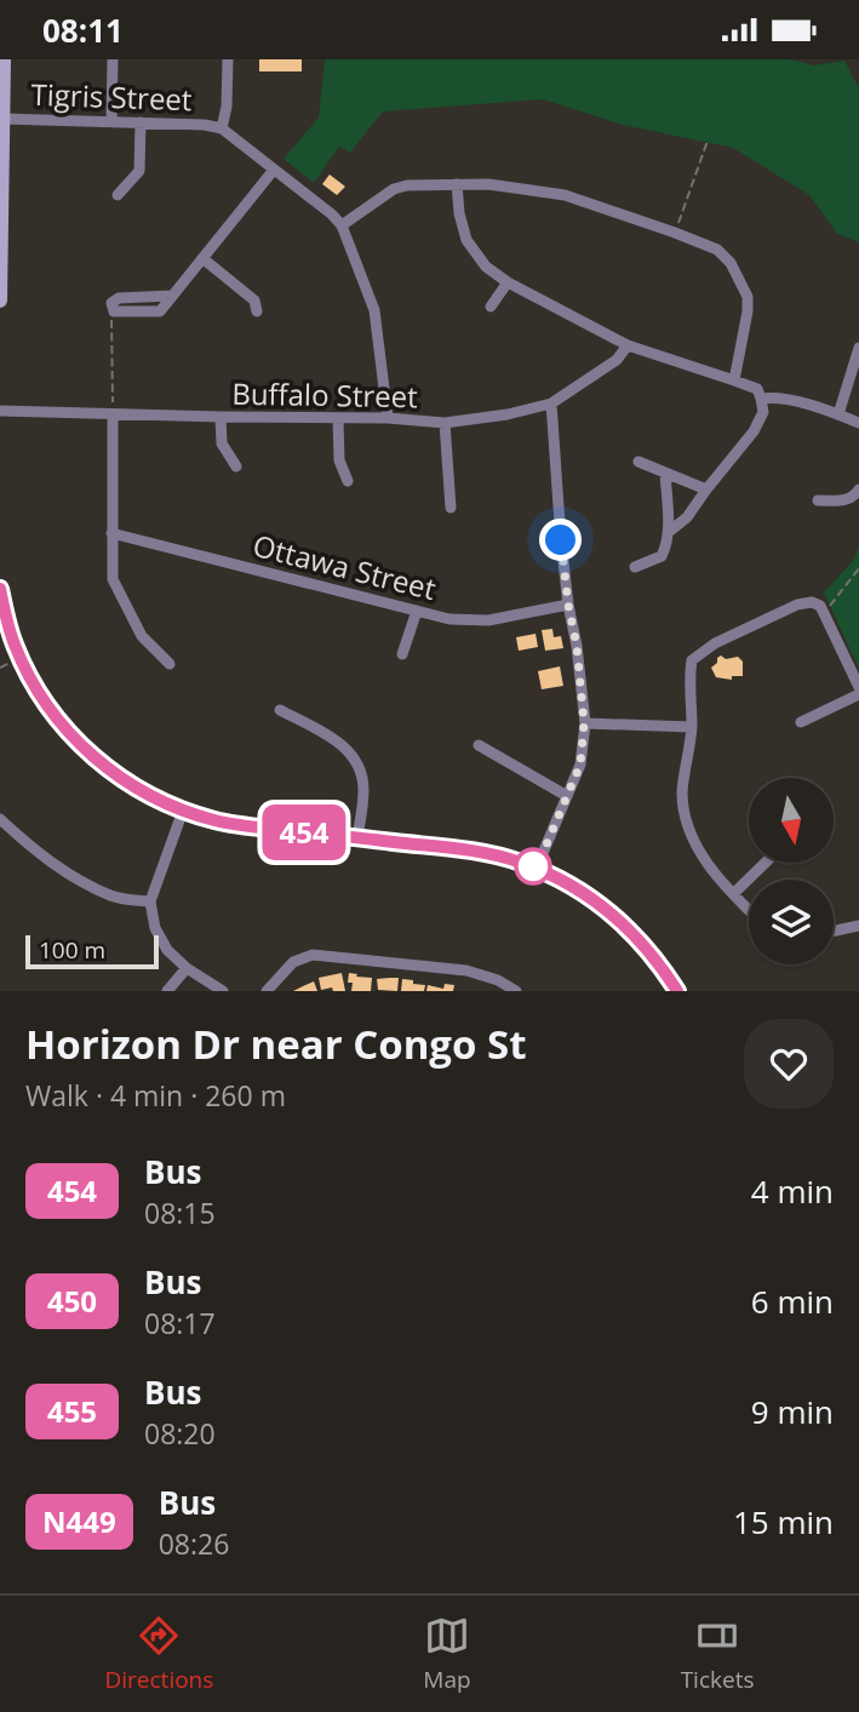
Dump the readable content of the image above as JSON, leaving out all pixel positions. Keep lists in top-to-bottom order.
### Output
{
  "streets": {
    "street": ["Tigris Street", "Buffalo Street", "Ottawa Street"]
  },
  "crossings": [
    ["Tigris Street", "Buffalo Street"]
  ],
  "lines": ["bus line 454"],
  "scale_bar": "100 m",
  "north": "bottom",
  "page": {
    "status": "08:11",
    "on_map": "454",
    "scale": "100 m",
    "heading": ["Horizon Dr near Congo St", "Walk · 4 min · 260 m"],
    "list": [
      {
        "mark": "454",
        "name": "Bus",
        "note": "08:15",
        "value": "4 min"
      },
      {
        "mark": "450",
        "name": "Bus",
        "note": "08:17",
        "value": "6 min"
      },
      {
        "mark": "455",
        "name": "Bus",
        "note": "08:20",
        "value": "9 min"
      },
      {
        "mark": "N449",
        "name": "Bus",
        "note": "08:26",
        "value": "15 min"
      }
    ],
    "tabs": ["Directions", "Map", "Tickets"]
  }
}
